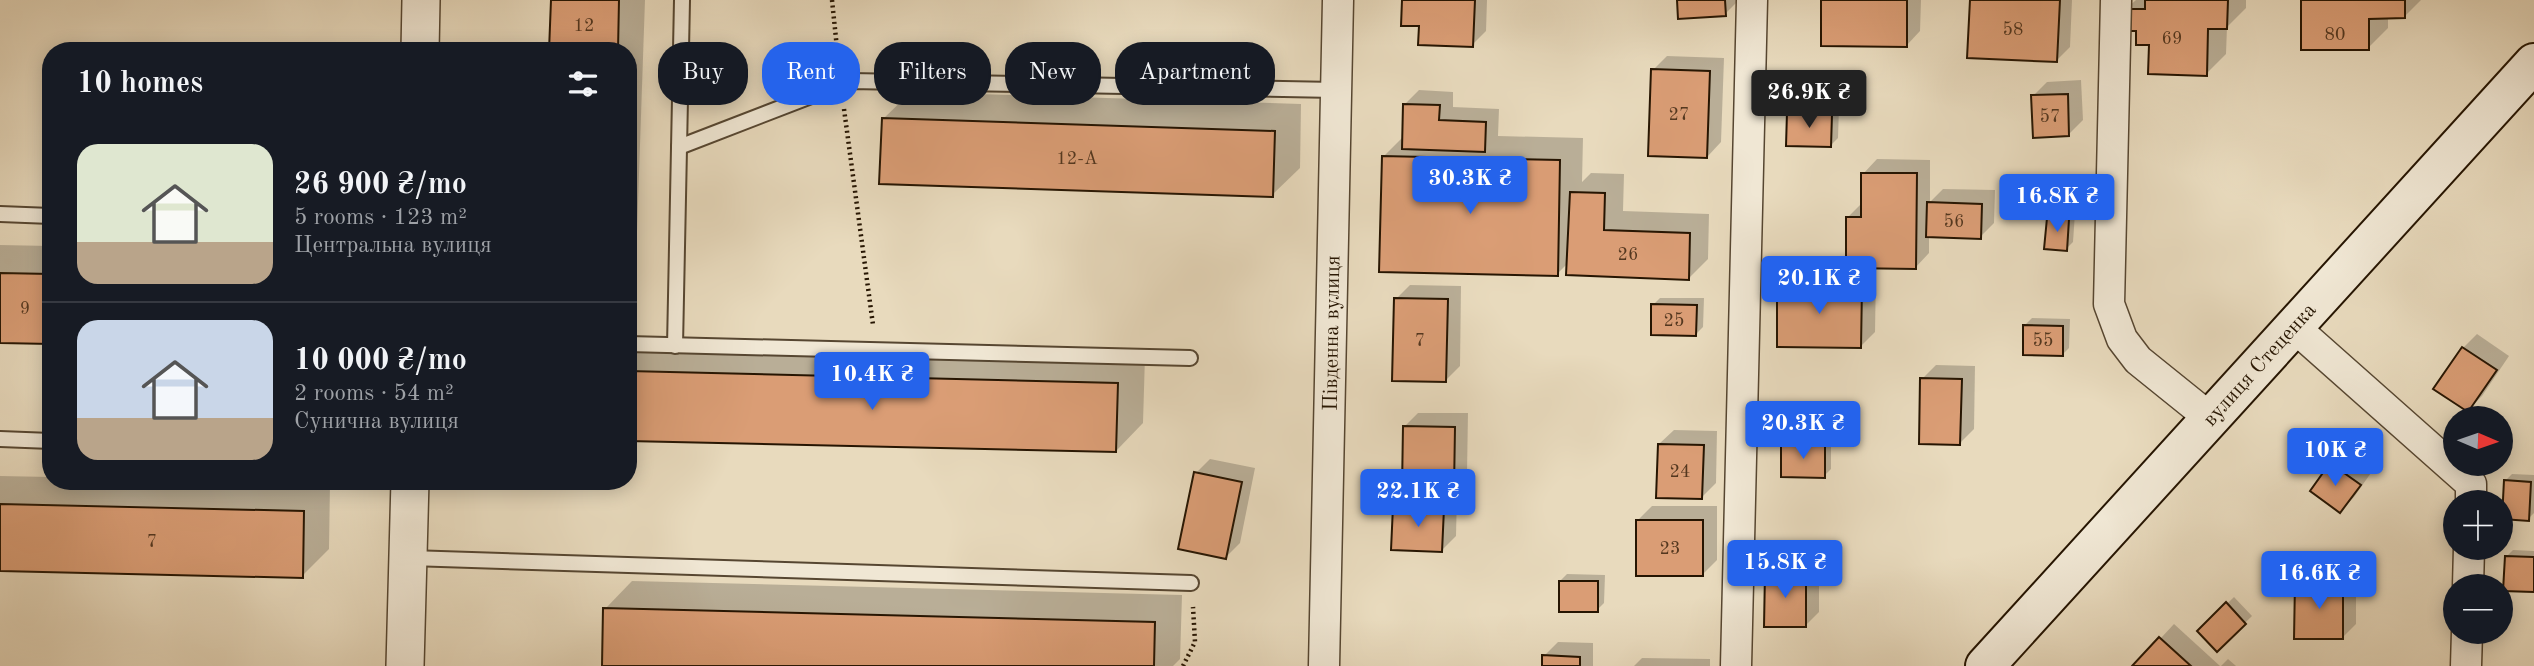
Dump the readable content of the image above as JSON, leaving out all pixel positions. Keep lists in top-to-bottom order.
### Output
{
  "streets": {
    "main road": ["вулиця Стеценка"],
    "street": ["Південна вулиця"]
  },
  "house_numbers": [
    "12",
    "58",
    "80",
    "69",
    "27",
    "57",
    "12-А",
    "56",
    "26",
    "9",
    "25",
    "7",
    "55",
    "24",
    "7",
    "23"
  ],
  "north": "right",
  "page": {
    "chip": [
      "Buy",
      "Rent",
      "Filters",
      "New",
      "Apartment"
    ],
    "heading": "10 homes",
    "price": [
      "26.9K ₴",
      "30.3K ₴",
      "16.8K ₴",
      "20.1K ₴",
      "10.4K ₴",
      "20.3K ₴",
      "10K ₴",
      "22.1K ₴",
      "15.8K ₴",
      "16.6K ₴"
    ],
    "list": [
      {
        "name": "26 900 ₴/mo",
        "note": "5 rooms · 123 m² · Центральна вулиця"
      },
      {
        "name": "10 000 ₴/mo",
        "note": "2 rooms · 54 m² · Сунична вулиця"
      }
    ],
    "map_buttons": ["+", "−"]
  }
}
